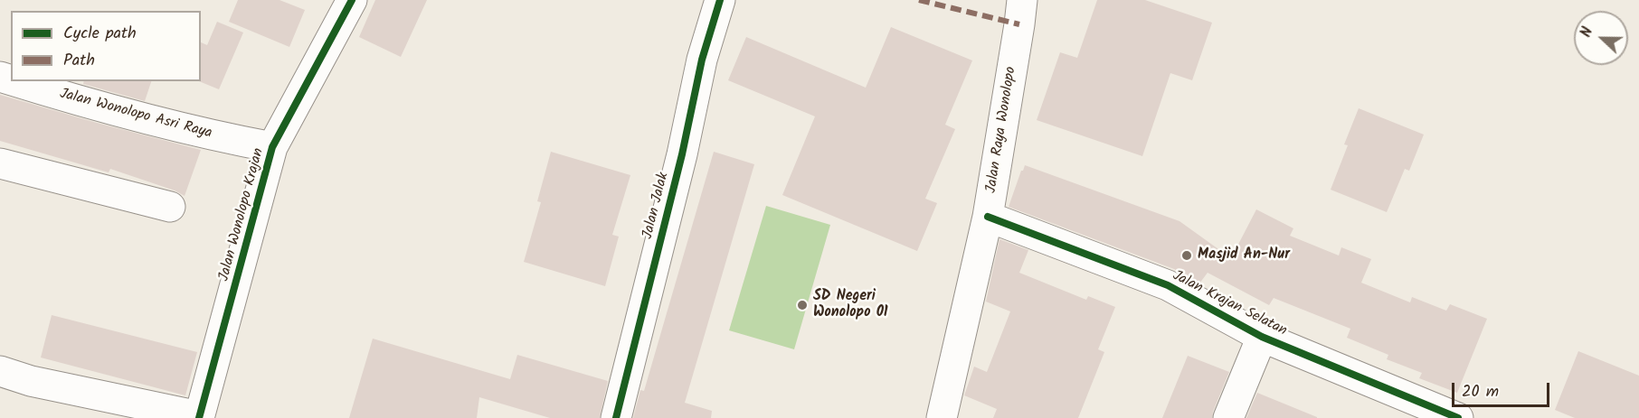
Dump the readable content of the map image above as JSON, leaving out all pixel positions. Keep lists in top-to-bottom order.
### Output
{
  "streets": {
    "street": [
      "Jalan Wonolopo Asri Raya",
      "Jalan Raya Wonolopo",
      "Jalan Jalak",
      "Jalan Wonolopo Krajan",
      "Jalan Krajan Selatan"
    ]
  },
  "crossings": [
    ["Jalan Wonolopo Asri Raya", "Jalan Wonolopo Krajan"],
    ["Jalan Raya Wonolopo", "Jalan Krajan Selatan"]
  ],
  "places": ["Masjid An-Nur", "SD Negeri Wonolopo 01"],
  "legend": ["Cycle path", "Path"],
  "scale_bar": "20 m",
  "north": "left"
}
